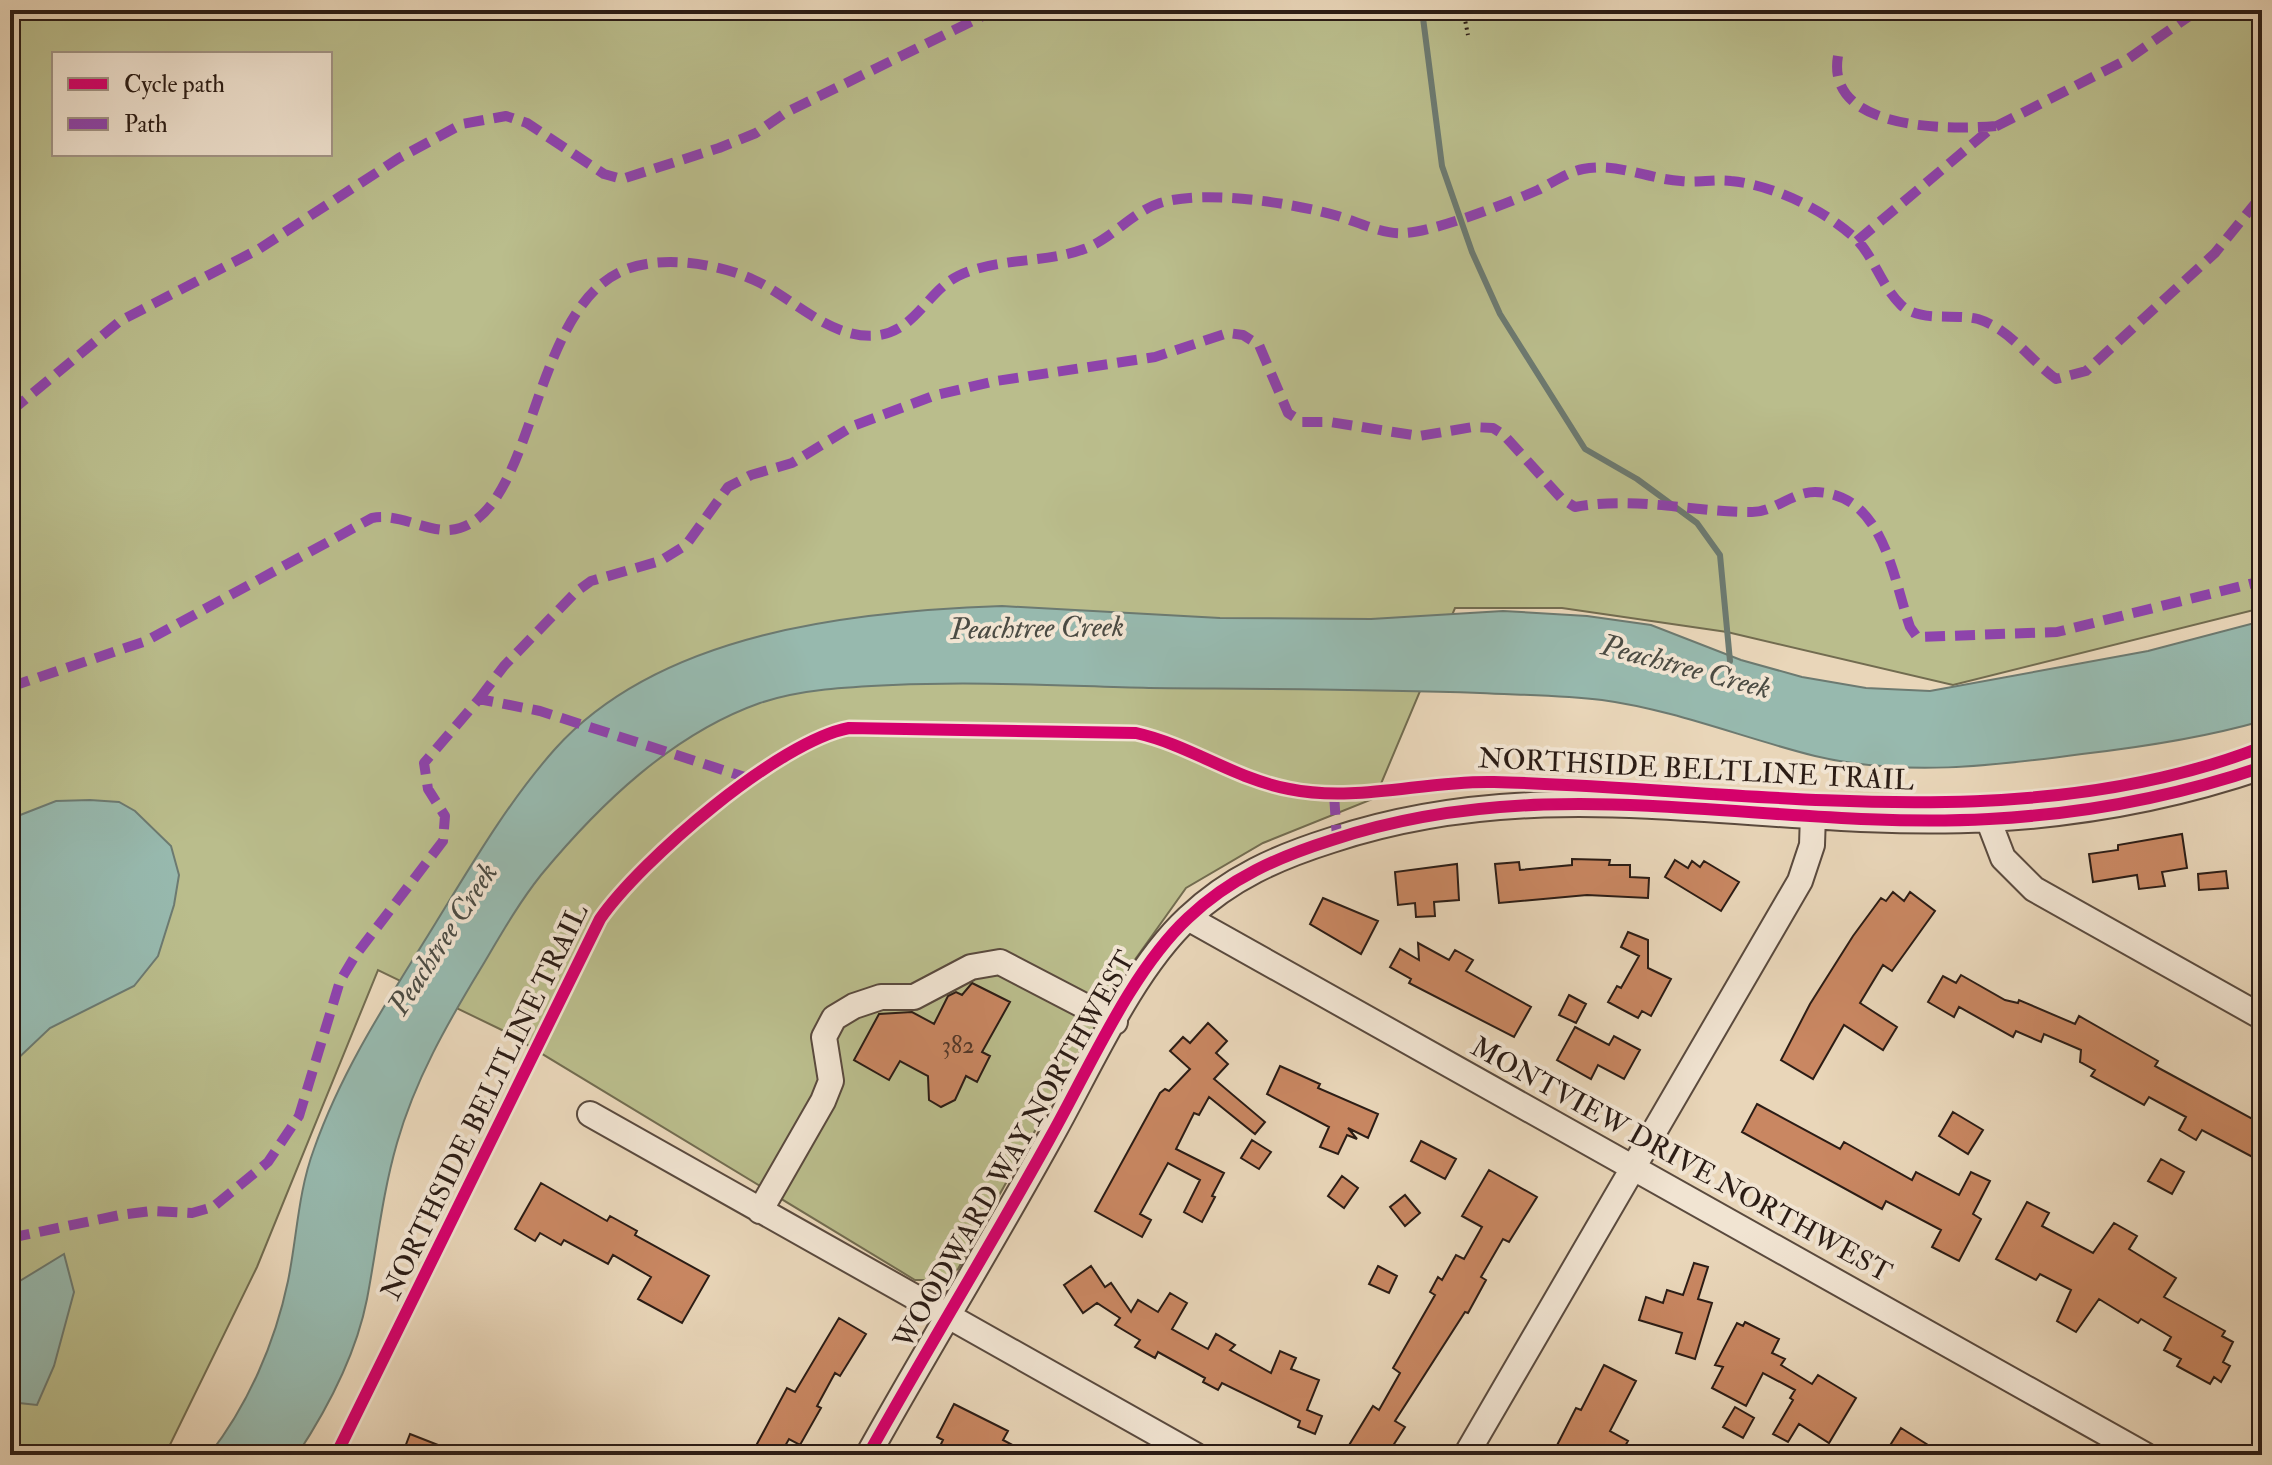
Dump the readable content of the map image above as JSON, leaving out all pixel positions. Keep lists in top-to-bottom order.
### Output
{
  "streets": {
    "street": ["WOODWARD WAY NORTHWEST", "MONTVIEW DRIVE NORTHWEST"],
    "cycle path": ["NORTHSIDE BELTLINE TRAIL"]
  },
  "crossings": [
    ["WOODWARD WAY NORTHWEST", "MONTVIEW DRIVE NORTHWEST"]
  ],
  "water": ["Peachtree Creek"],
  "house_numbers": ["382"],
  "legend": ["Cycle path", "Path"]
}
